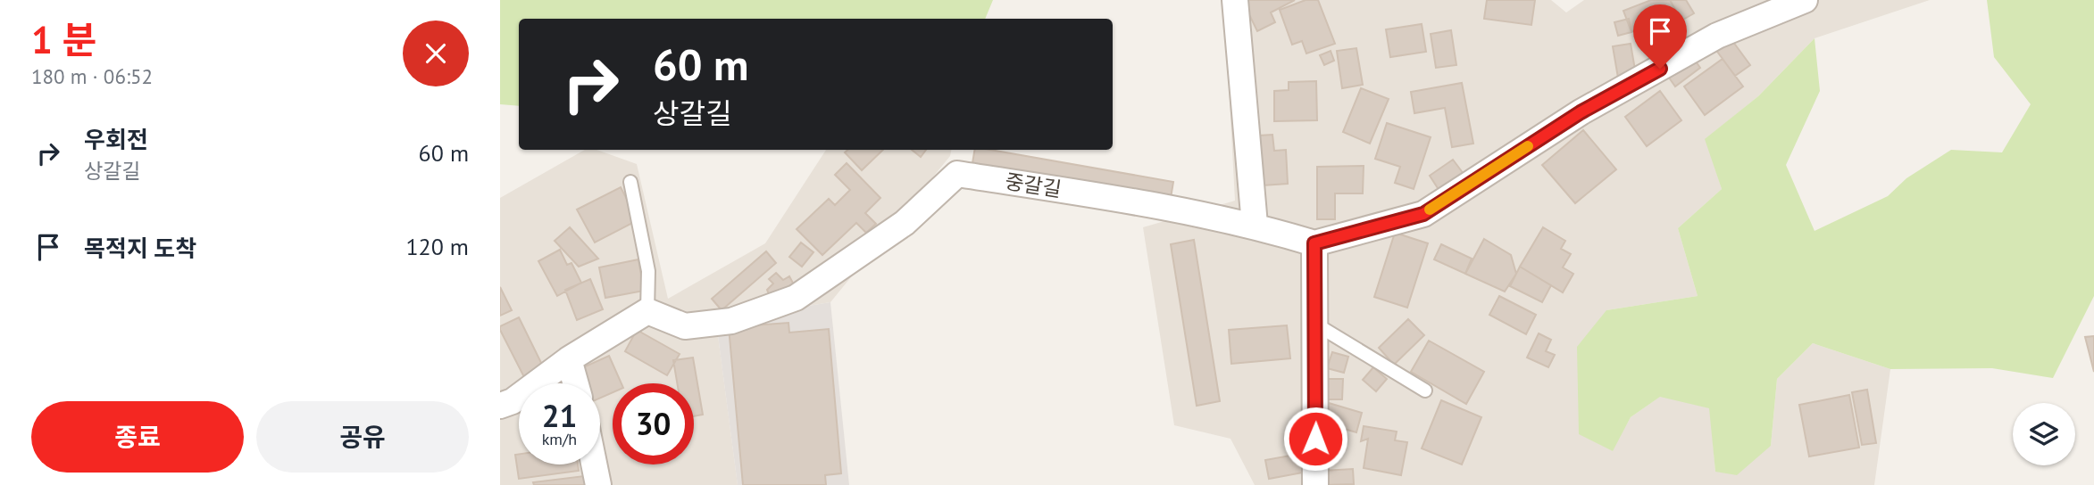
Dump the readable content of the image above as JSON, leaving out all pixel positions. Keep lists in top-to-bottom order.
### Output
{
  "streets": {
    "street": ["중갈길"]
  },
  "page": {
    "heading": ["1 분", "180 m · 06:52"],
    "turn": ["60 m", "상갈길"],
    "list": [
      {
        "name": "우회전",
        "note": "상갈길",
        "value": "60 m"
      },
      {
        "name": "목적지 도착",
        "value": "120 m"
      }
    ],
    "speed": "21 km/h",
    "limit": "30",
    "buttons": ["종료", "공유"]
  }
}
